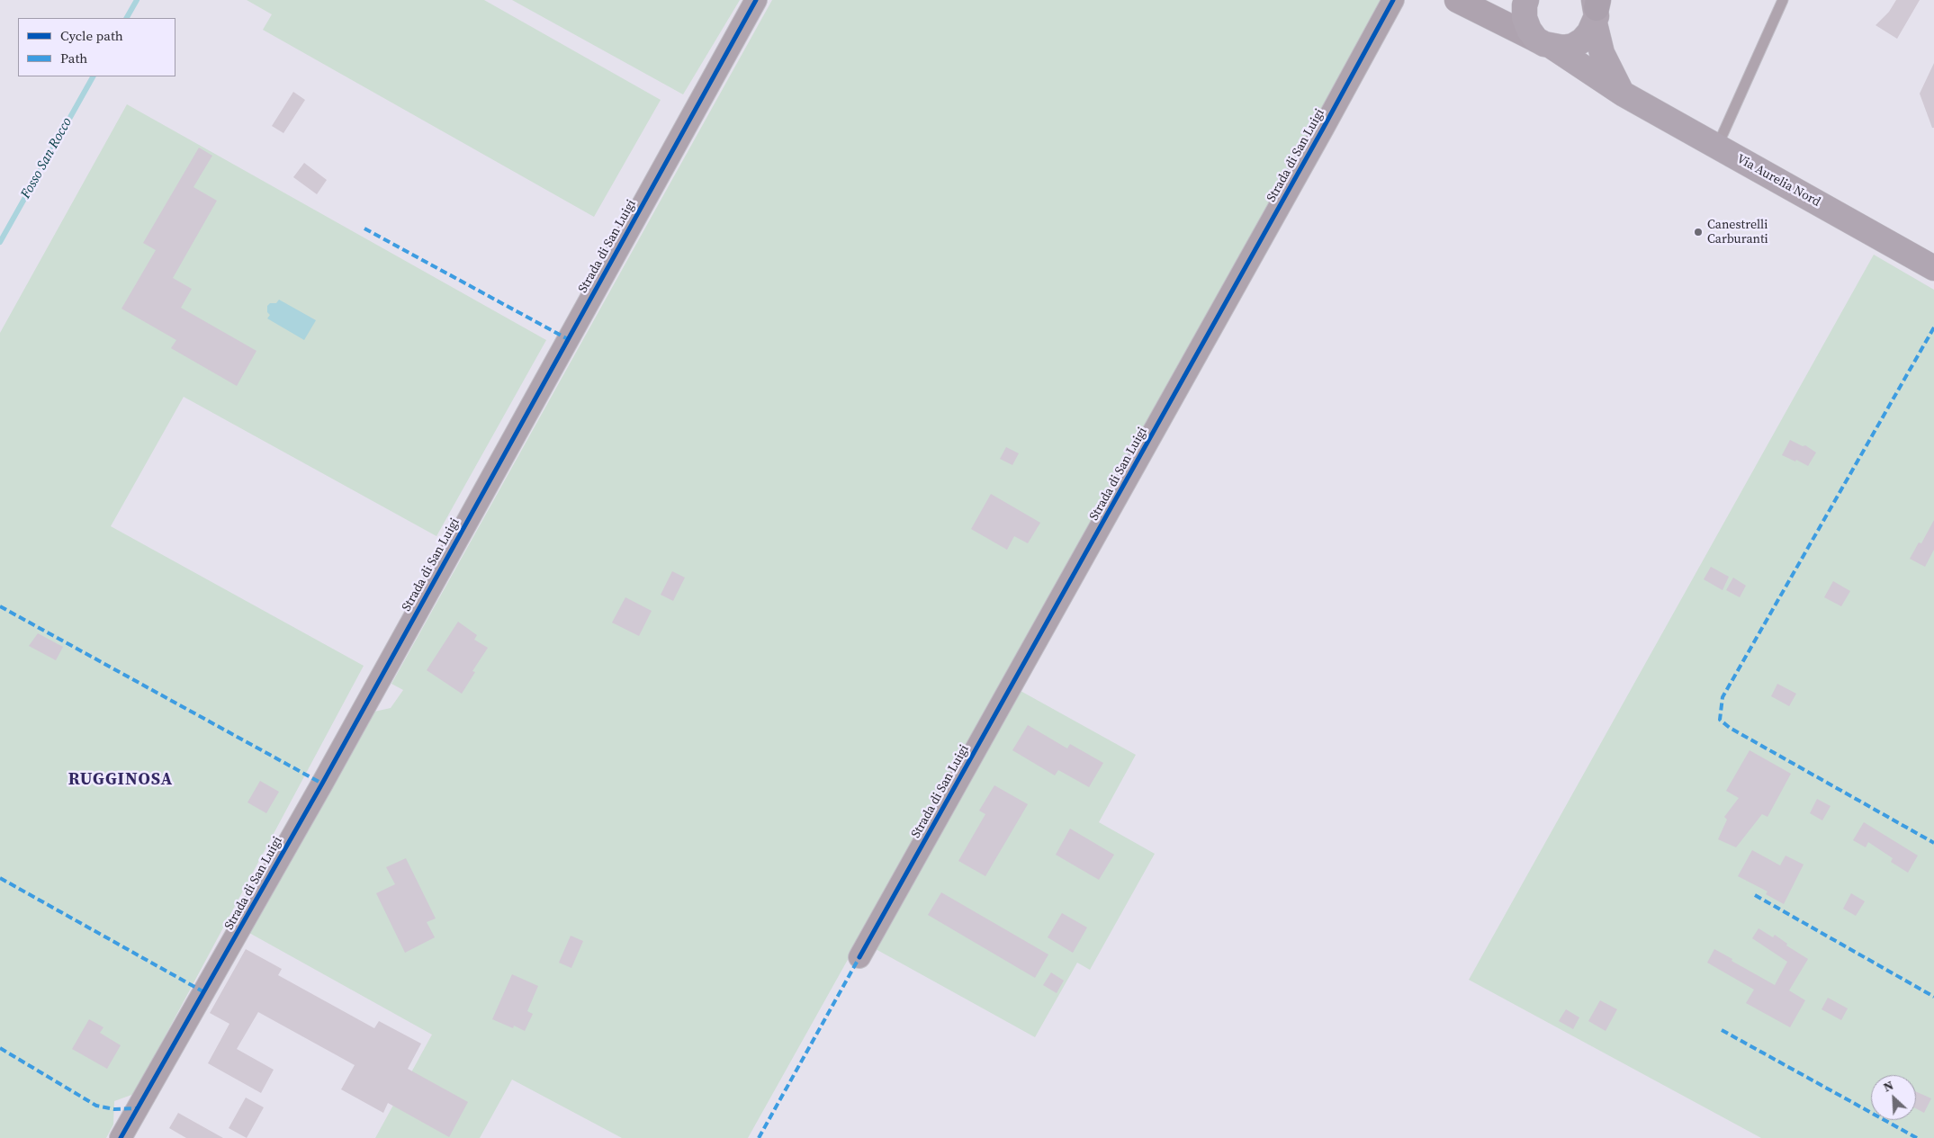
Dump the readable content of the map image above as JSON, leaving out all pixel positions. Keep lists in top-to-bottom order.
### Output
{
  "streets": {
    "main road": ["Via Aurelia Nord"],
    "street": ["Strada di San Luigi"]
  },
  "districts": ["RUGGINOSA"],
  "water": ["Fosso San Rocco"],
  "places": ["Canestrelli Carburanti"],
  "legend": ["Cycle path", "Path"],
  "north": "top left"
}
